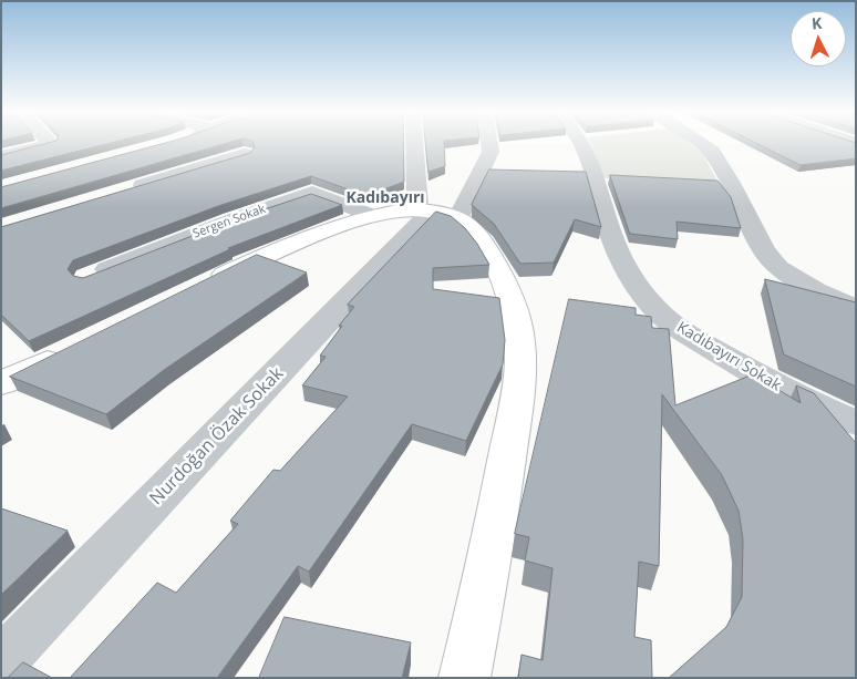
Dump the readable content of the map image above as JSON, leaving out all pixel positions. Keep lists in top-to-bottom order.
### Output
{
  "streets": {
    "street": ["Sergen Sokak", "Kadıbayırı Sokak", "Nurdoğan Özak Sokak"]
  },
  "districts": ["Kadıbayırı"],
  "north": "top"
}
